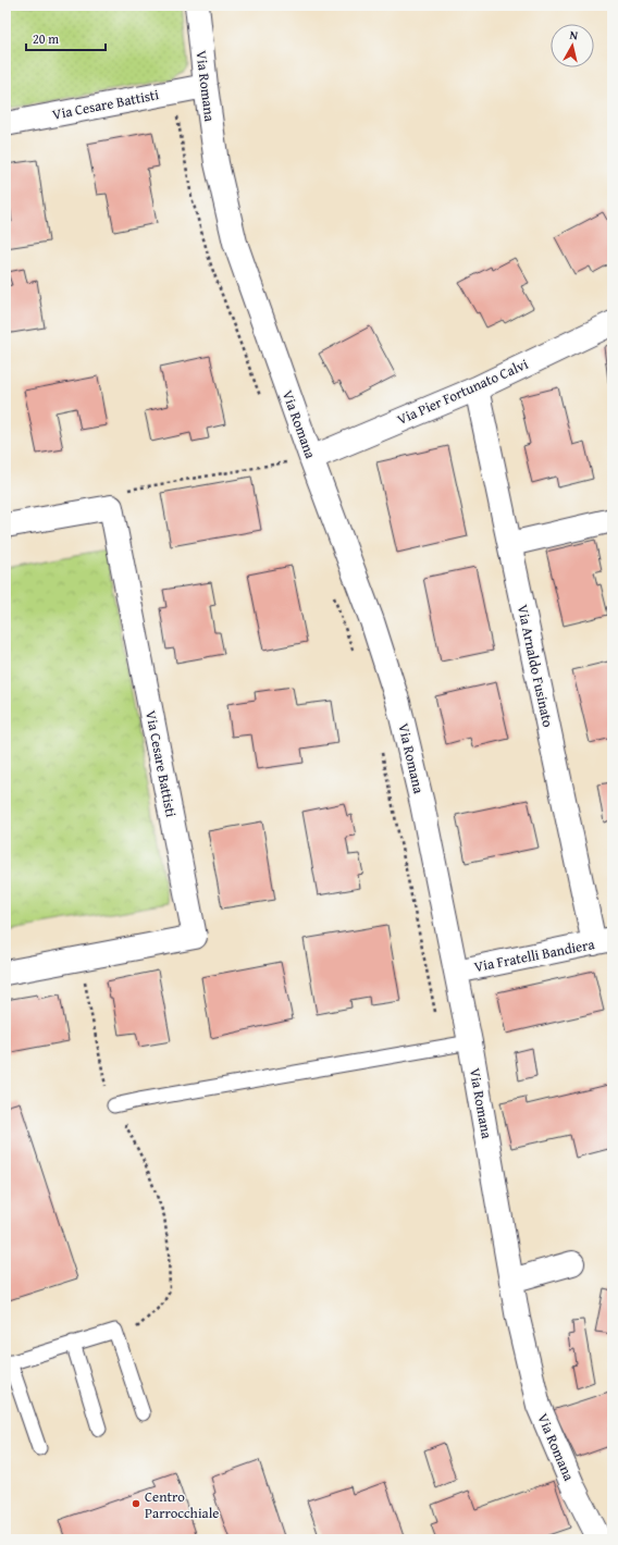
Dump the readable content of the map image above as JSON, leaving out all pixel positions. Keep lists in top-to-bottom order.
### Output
{
  "streets": {
    "street": [
      "Via Romana",
      "Via Cesare Battisti",
      "Via Pier Fortunato Calvi",
      "Via Arnaldo Fusinato",
      "Via Fratelli Bandiera"
    ]
  },
  "crossings": [
    ["Via Romana", "Via Cesare Battisti"],
    ["Via Romana", "Via Pier Fortunato Calvi"],
    ["Via Romana", "Via Fratelli Bandiera"],
    ["Via Pier Fortunato Calvi", "Via Arnaldo Fusinato"],
    ["Via Arnaldo Fusinato", "Via Fratelli Bandiera"]
  ],
  "places": ["Centro Parrocchiale"],
  "scale_bar": "20 m",
  "north": "top"
}
